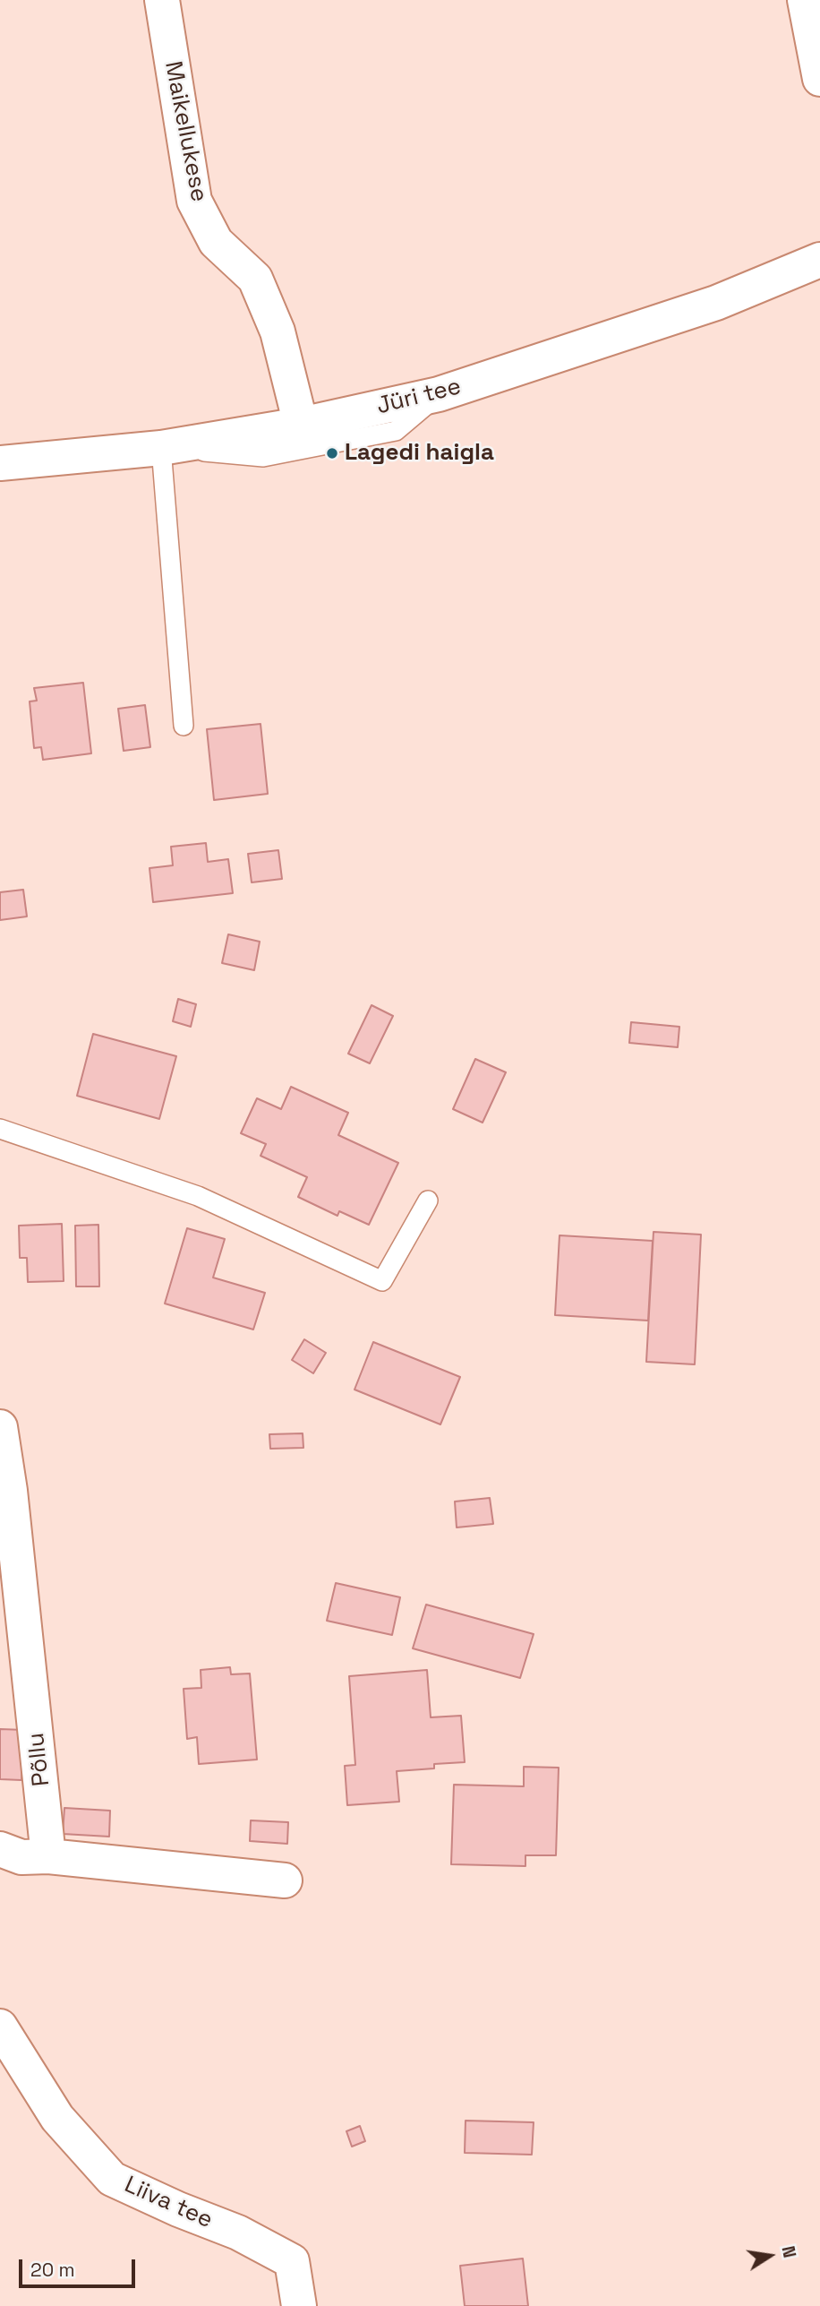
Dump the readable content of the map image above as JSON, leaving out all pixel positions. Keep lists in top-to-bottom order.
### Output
{
  "streets": {
    "street": [
      "Maikellukese",
      "Jüri tee",
      "Põllu",
      "Liiva tee"
    ]
  },
  "crossings": [
    ["Maikellukese", "Jüri tee"]
  ],
  "places": ["Lagedi haigla"],
  "scale_bar": "20 m",
  "north": "right"
}
